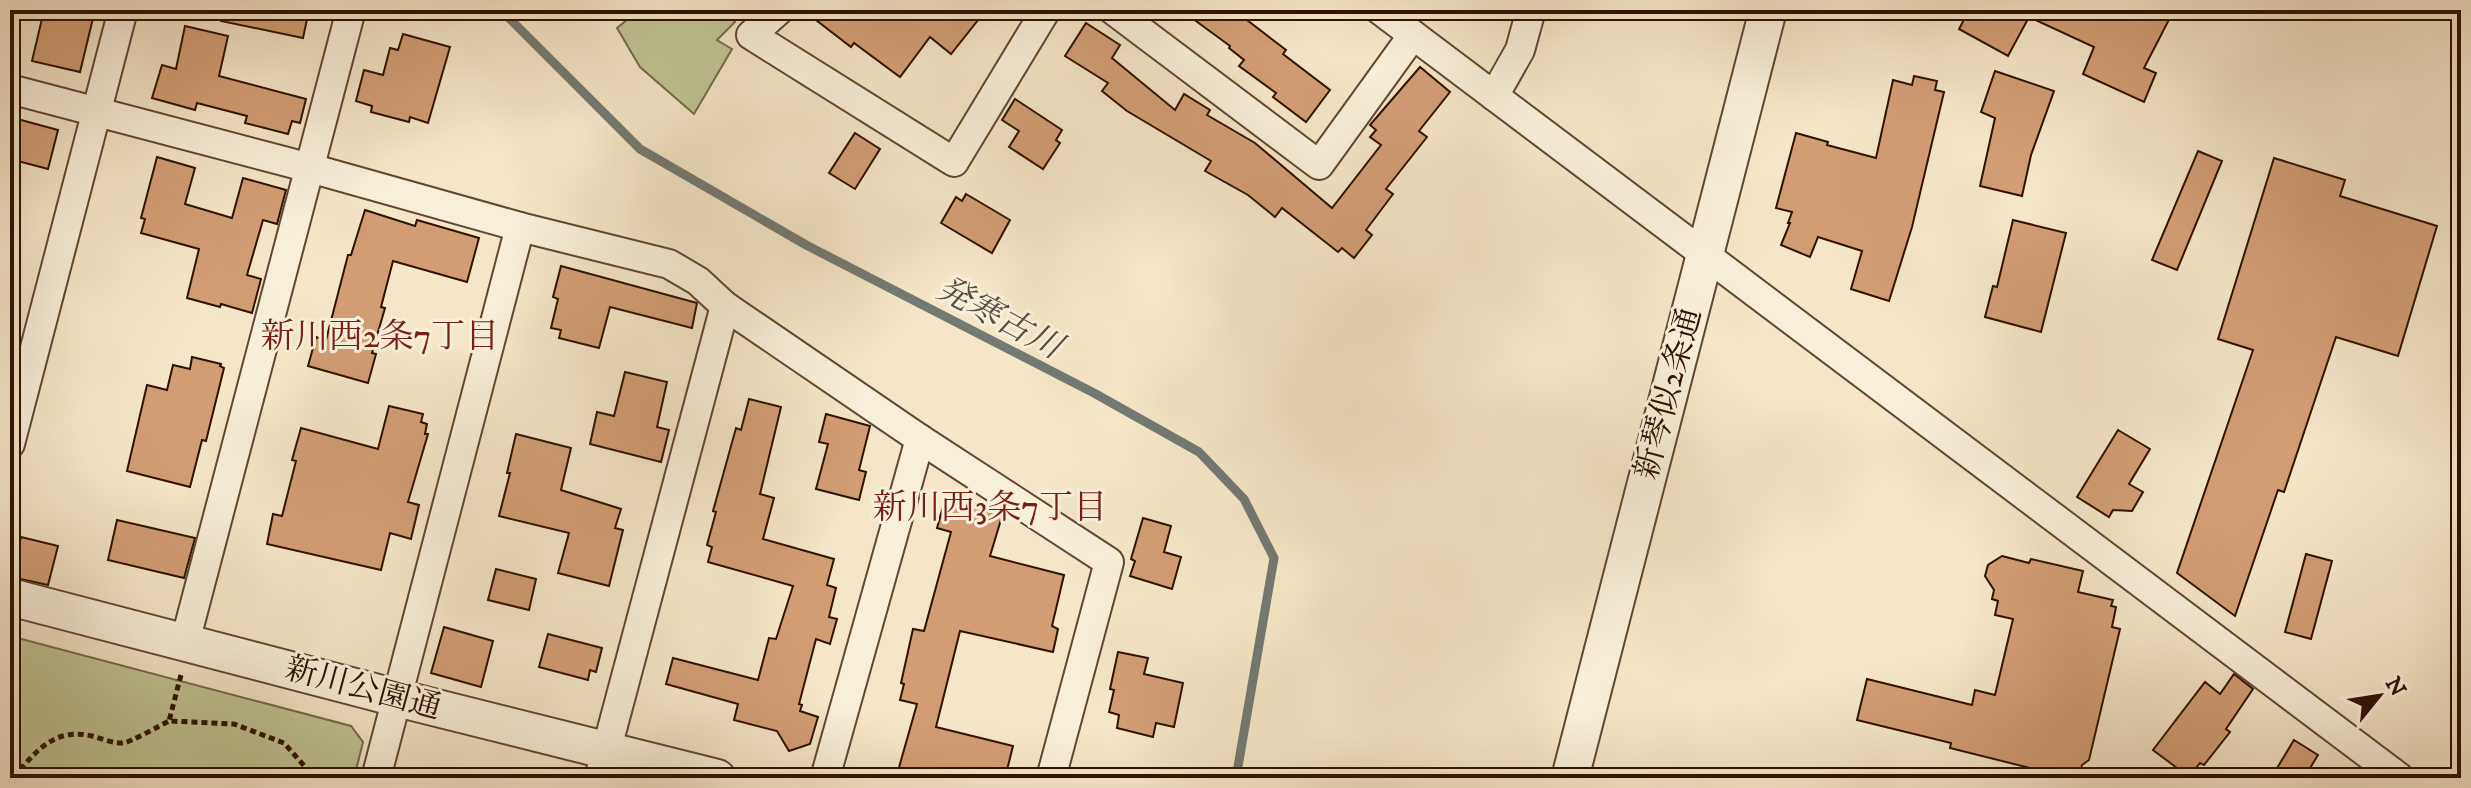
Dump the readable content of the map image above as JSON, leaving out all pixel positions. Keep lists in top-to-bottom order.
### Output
{
  "streets": {
    "street": ["新琴似2条通", "新川公園通"]
  },
  "districts": ["新川西2条7丁目", "新川西3条7丁目"],
  "water": ["発寒古川"],
  "north": "top right"
}
